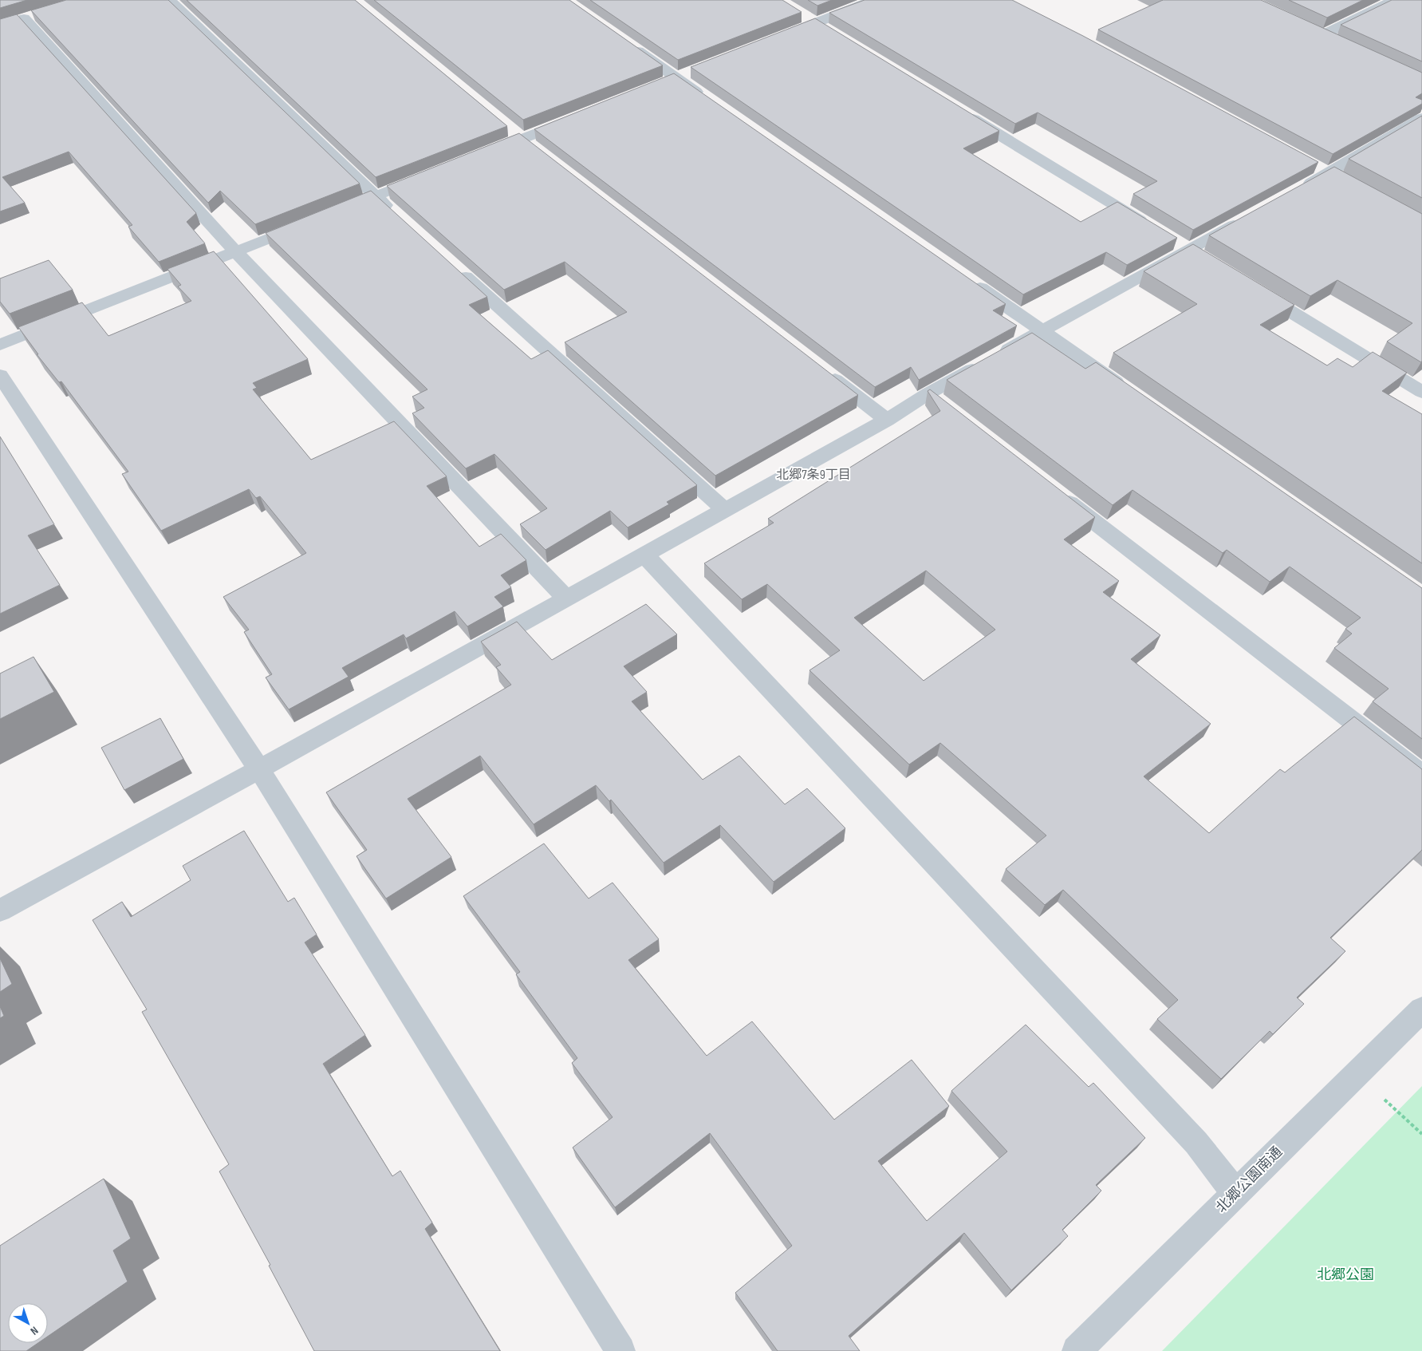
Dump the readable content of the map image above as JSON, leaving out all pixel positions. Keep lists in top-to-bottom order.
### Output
{
  "streets": {
    "street": ["北郷公園南通"]
  },
  "districts": ["北郷7条9丁目"],
  "parks": ["北郷公園"],
  "north": "bottom right"
}
